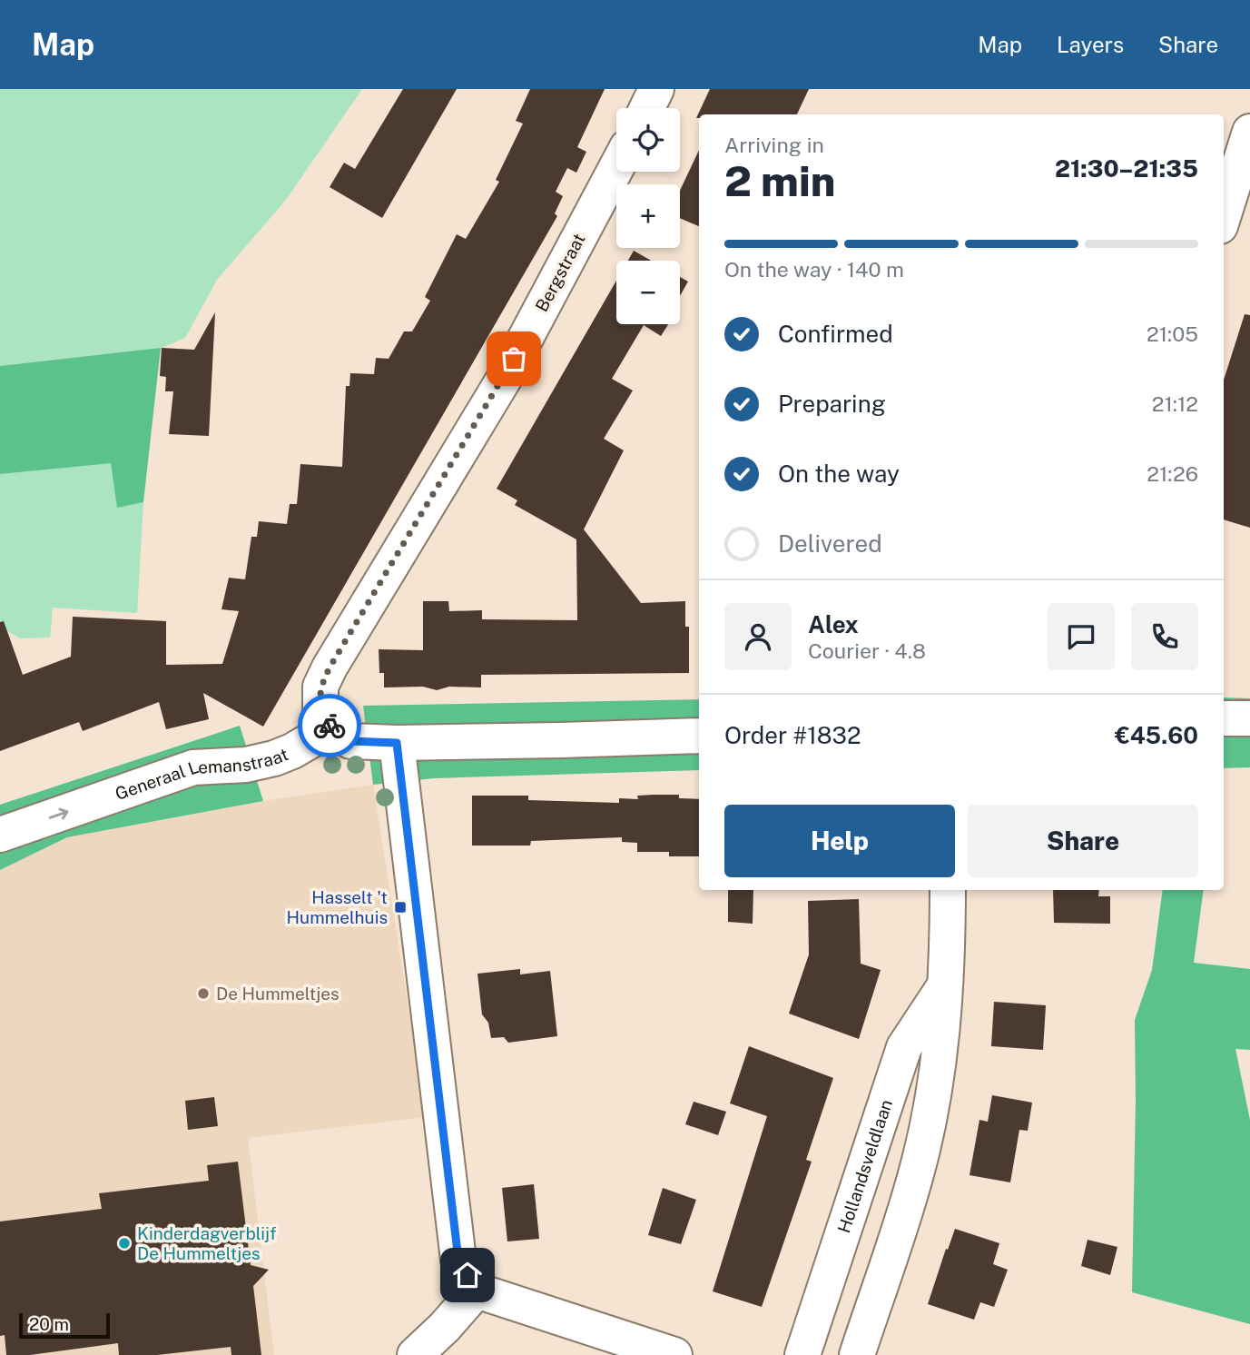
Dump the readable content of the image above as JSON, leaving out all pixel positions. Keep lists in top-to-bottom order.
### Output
{
  "streets": {
    "street": ["Bergstraat", "Generaal Lemanstraat", "Hollandsveldlaan"]
  },
  "crossings": [
    ["Bergstraat", "Generaal Lemanstraat"]
  ],
  "one_way": ["Generaal Lemanstraat"],
  "places": {
    "transit": ["Hasselt 't Hummelhuis"],
    "other": ["De Hummeltjes", "Kinderdagverblijf De Hummeltjes"]
  },
  "scale_bar": "20 m",
  "page": {
    "header": "Map",
    "nav": ["Map", "Layers", "Share"],
    "map_buttons": ["+", "−"],
    "heading": ["2 min", "Arriving in", "21:30–21:35"],
    "panel": [
      "Alex",
      "Courier · 4.8",
      "Order #1832",
      "€45.60"
    ],
    "bar": "On the way · 140 m",
    "list": [
      ["Confirmed", "21:05"],
      ["Preparing", "21:12"],
      ["On the way", "21:26"],
      "Delivered"
    ],
    "buttons": ["Help", "Share"],
    "scale": "20 m"
  }
}
